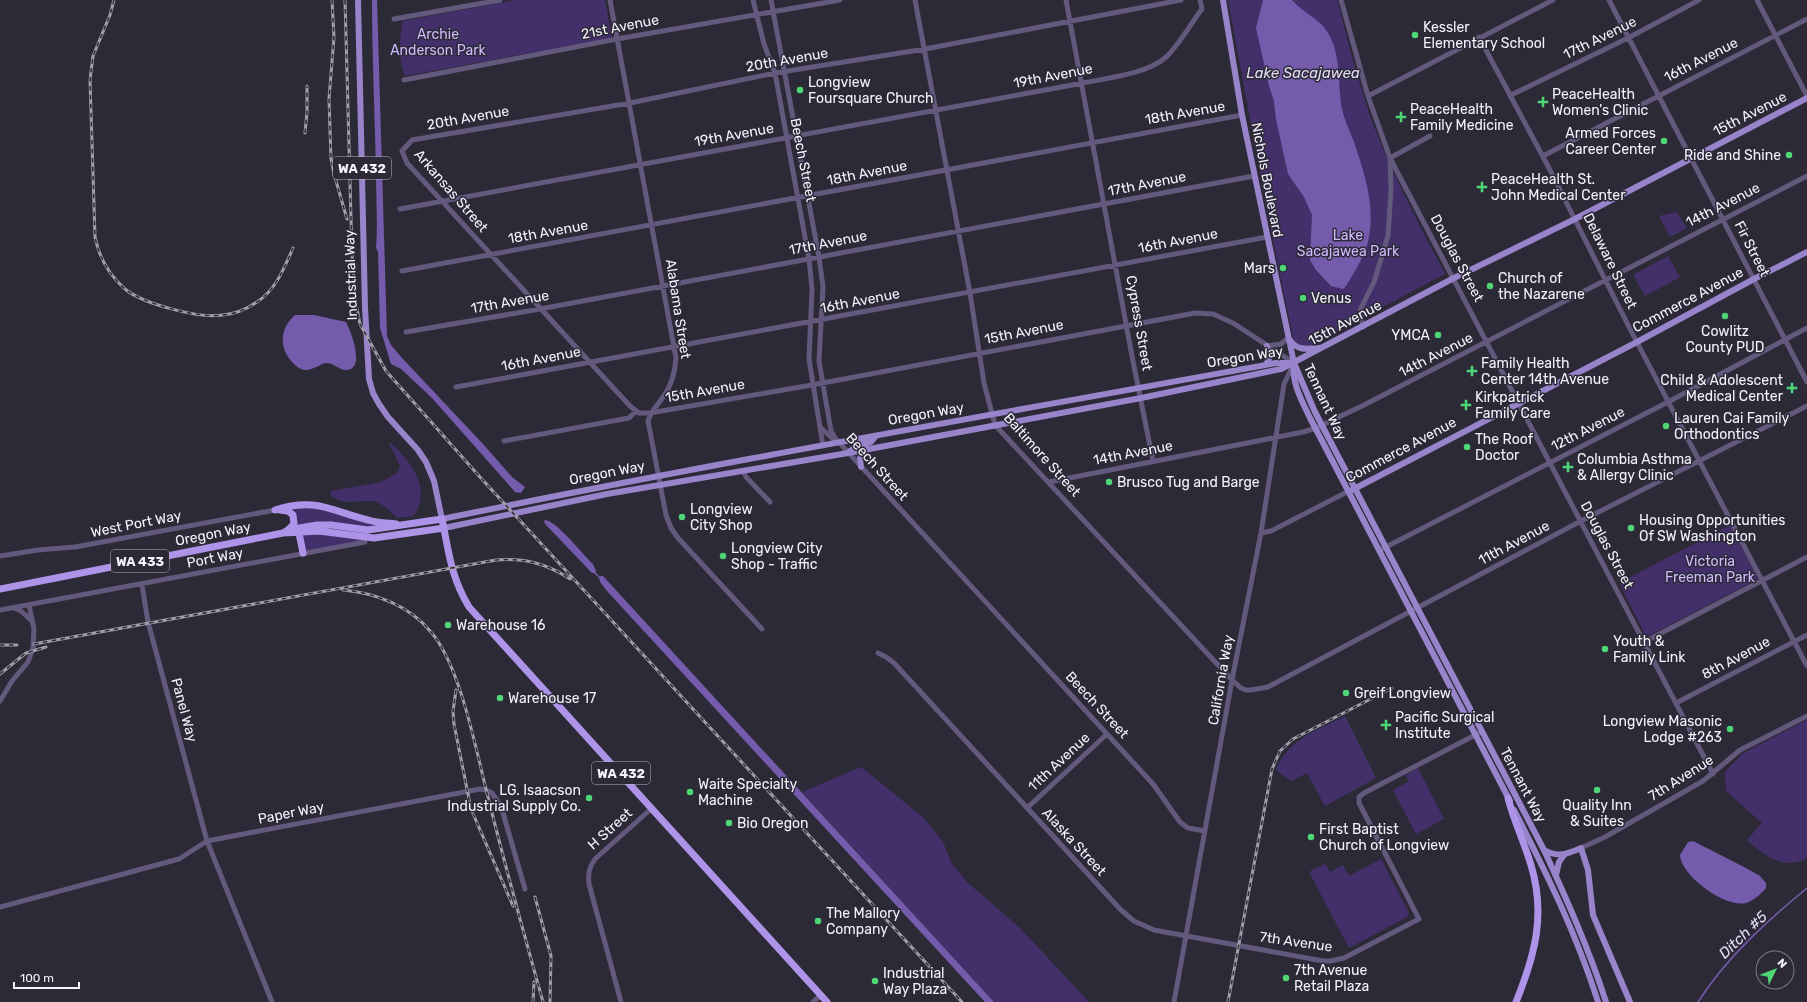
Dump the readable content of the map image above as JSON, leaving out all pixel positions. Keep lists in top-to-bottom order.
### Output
{
  "streets": {
    "highway": [
      "WA 432",
      "Industrial Way",
      "Oregon Way",
      "WA 433"
    ],
    "main road": [
      "15th Avenue",
      "Nichols Boulevard",
      "Commerce Avenue",
      "Tennant Way",
      "7th Avenue"
    ],
    "street": [
      "21st Avenue",
      "17th Avenue",
      "20th Avenue",
      "16th Avenue",
      "19th Avenue",
      "18th Avenue",
      "Beech Street",
      "Arkansas Street",
      "14th Avenue",
      "Fir Street",
      "Douglas Street",
      "Delaware Street",
      "Alabama Street",
      "Cypress Street",
      "12th Avenue",
      "Baltimore Street",
      "West Port Way",
      "11th Avenue",
      "Port Way",
      "8th Avenue",
      "California Way",
      "Panel Way",
      "Paper Way",
      "H Street",
      "Alaska Street"
    ]
  },
  "crossings": [
    ["21st Avenue", "Beech Street"],
    ["21st Avenue", "Alabama Street"],
    ["17th Avenue", "Beech Street"],
    ["17th Avenue", "Nichols Boulevard"],
    ["17th Avenue", "Arkansas Street"],
    ["17th Avenue", "Fir Street"],
    ["17th Avenue", "Delaware Street"],
    ["17th Avenue", "Alabama Street"],
    ["17th Avenue", "Cypress Street"],
    ["17th Avenue", "Baltimore Street"],
    ["20th Avenue", "Beech Street"],
    ["20th Avenue", "Arkansas Street"],
    ["20th Avenue", "Alabama Street"],
    ["20th Avenue", "Cypress Street"],
    ["20th Avenue", "Baltimore Street"],
    ["16th Avenue", "Beech Street"],
    ["16th Avenue", "Nichols Boulevard"],
    ["16th Avenue", "Arkansas Street"],
    ["16th Avenue", "Fir Street"],
    ["16th Avenue", "Delaware Street"],
    ["16th Avenue", "Alabama Street"],
    ["16th Avenue", "Cypress Street"],
    ["16th Avenue", "Baltimore Street"],
    ["19th Avenue", "Beech Street"],
    ["19th Avenue", "Arkansas Street"],
    ["19th Avenue", "Alabama Street"],
    ["19th Avenue", "Cypress Street"],
    ["19th Avenue", "Baltimore Street"],
    ["18th Avenue", "Beech Street"],
    ["18th Avenue", "Nichols Boulevard"],
    ["18th Avenue", "Arkansas Street"],
    ["18th Avenue", "Alabama Street"],
    ["18th Avenue", "Cypress Street"],
    ["18th Avenue", "Baltimore Street"],
    ["15th Avenue", "Beech Street"],
    ["15th Avenue", "Nichols Boulevard"],
    ["15th Avenue", "Fir Street"],
    ["15th Avenue", "Douglas Street"],
    ["15th Avenue", "Delaware Street"],
    ["15th Avenue", "Alabama Street"],
    ["15th Avenue", "Cypress Street"],
    ["15th Avenue", "Oregon Way"],
    ["15th Avenue", "Tennant Way"],
    ["15th Avenue", "Baltimore Street"],
    ["15th Avenue", "California Way"],
    ["Beech Street", "Oregon Way"],
    ["Beech Street", "11th Avenue"],
    ["Beech Street", "California Way"],
    ["WA 432", "Industrial Way"],
    ["WA 432", "Oregon Way"],
    ["WA 432", "H Street"],
    ["Nichols Boulevard", "Oregon Way"],
    ["Nichols Boulevard", "Tennant Way"],
    ["Nichols Boulevard", "California Way"],
    ["14th Avenue", "Fir Street"],
    ["14th Avenue", "Douglas Street"],
    ["14th Avenue", "Delaware Street"],
    ["14th Avenue", "Cypress Street"],
    ["14th Avenue", "Tennant Way"],
    ["14th Avenue", "Baltimore Street"],
    ["14th Avenue", "California Way"],
    ["Fir Street", "Commerce Avenue"],
    ["Fir Street", "12th Avenue"],
    ["Douglas Street", "Commerce Avenue"],
    ["Douglas Street", "12th Avenue"],
    ["Douglas Street", "11th Avenue"],
    ["Douglas Street", "8th Avenue"],
    ["Douglas Street", "7th Avenue"],
    ["Delaware Street", "Commerce Avenue"],
    ["Delaware Street", "12th Avenue"],
    ["Delaware Street", "11th Avenue"],
    ["Delaware Street", "8th Avenue"],
    ["Industrial Way", "Oregon Way"],
    ["Commerce Avenue", "Tennant Way"],
    ["Commerce Avenue", "California Way"],
    ["Cypress Street", "Oregon Way"],
    ["Oregon Way", "Tennant Way"],
    ["Oregon Way", "Baltimore Street"],
    ["Oregon Way", "California Way"],
    ["Tennant Way", "12th Avenue"],
    ["Tennant Way", "11th Avenue"],
    ["Tennant Way", "California Way"],
    ["Tennant Way", "7th Avenue"],
    ["Baltimore Street", "11th Avenue"],
    ["Baltimore Street", "California Way"],
    ["11th Avenue", "California Way"],
    ["11th Avenue", "Alaska Street"],
    ["Port Way", "Panel Way"],
    ["California Way", "7th Avenue"],
    ["California Way", "Alaska Street"],
    ["Panel Way", "Paper Way"],
    ["7th Avenue", "Alaska Street"]
  ],
  "water": ["Lake Sacajawea", "Ditch #5"],
  "parks": ["Archie Anderson Park", "Lake Sacajawea Park", "Victoria Freeman Park"],
  "places": {
    "other": [
      "Kessler Elementary School",
      "Longview Foursquare Church",
      "Armed Forces Career Center",
      "Ride and Shine",
      "Mars",
      "Church of the Nazarene",
      "Venus",
      "Cowlitz County PUD",
      "YMCA",
      "Lauren Cai Family Orthodontics",
      "The Roof Doctor",
      "Brusco Tug and Barge",
      "Longview City Shop",
      "Housing Opportunities Of SW Washington",
      "Longview City Shop - Traffic",
      "Warehouse 16",
      "Youth & Family Link",
      "Greif Longview",
      "Warehouse 17",
      "Longview Masonic Lodge #263",
      "Quality Inn & Suites",
      "Waite Specialty Machine",
      "LG. Isaacson Industrial Supply Co.",
      "Bio Oregon",
      "First Baptist Church of Longview",
      "The Mallory Company",
      "7th Avenue Retail Plaza",
      "Industrial Way Plaza"
    ],
    "health": [
      "PeaceHealth Women's Clinic",
      "PeaceHealth Family Medicine",
      "PeaceHealth St. John Medical Center",
      "Family Health Center 14th Avenue",
      "Child & Adolescent Medical Center",
      "Kirkpatrick Family Care",
      "Columbia Asthma & Allergy Clinic",
      "Pacific Surgical Institute"
    ]
  },
  "scale_bar": "100 m",
  "north": "top right"
}
